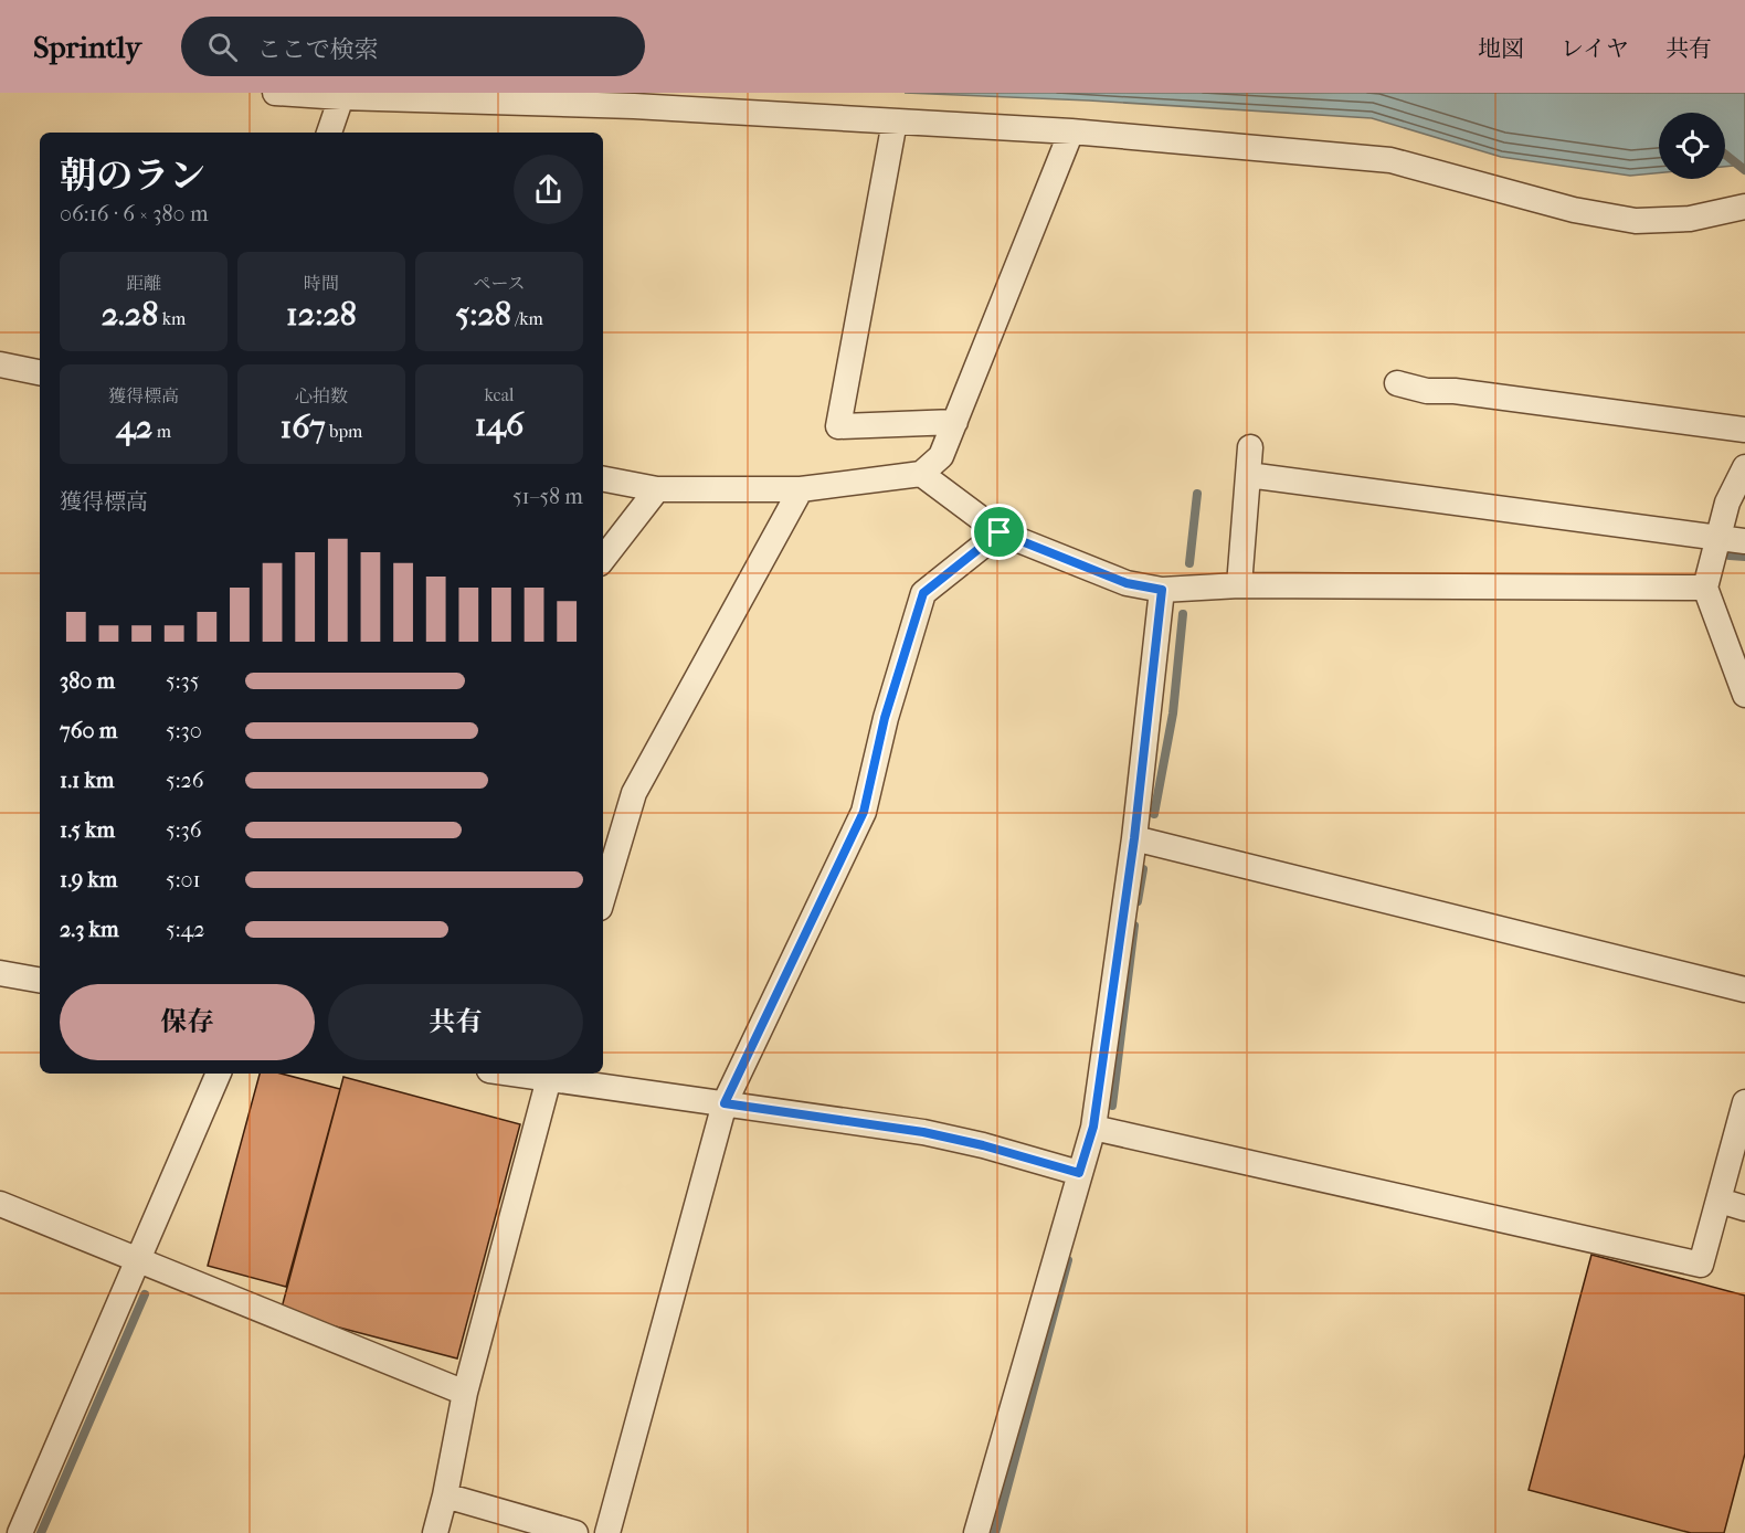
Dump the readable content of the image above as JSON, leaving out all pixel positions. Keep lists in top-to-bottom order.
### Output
{
  "page": {
    "header": "Sprintly",
    "search": "ここで検索",
    "nav": ["地図", "レイヤ", "共有"],
    "heading": ["朝のラン", "06:16 · 6 × 380 m"],
    "stats": [
      ["距離", "2.28 km"],
      ["時間", "12:28"],
      ["ペース", "5:28 /km"],
      ["獲得標高", "42 m"],
      ["心拍数", "167 bpm"],
      ["kcal", "146"]
    ],
    "chart": ["獲得標高", "51–58 m"],
    "list": [
      {
        "name": "380 m",
        "note": "5:35"
      },
      {
        "name": "760 m",
        "note": "5:30"
      },
      {
        "name": "1.1 km",
        "note": "5:26"
      },
      {
        "name": "1.5 km",
        "note": "5:36"
      },
      {
        "name": "1.9 km",
        "note": "5:01"
      },
      {
        "name": "2.3 km",
        "note": "5:42"
      }
    ],
    "buttons": ["保存", "共有"]
  }
}
